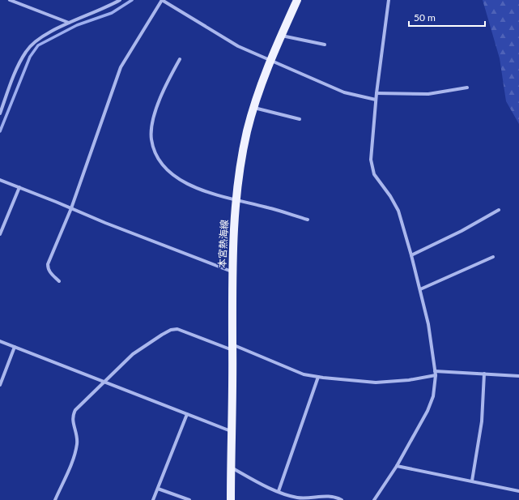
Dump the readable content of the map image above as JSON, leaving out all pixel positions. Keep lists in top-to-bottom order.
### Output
{
  "streets": {
    "main road": ["本宮熱海線"]
  },
  "scale_bar": "50 m"
}
